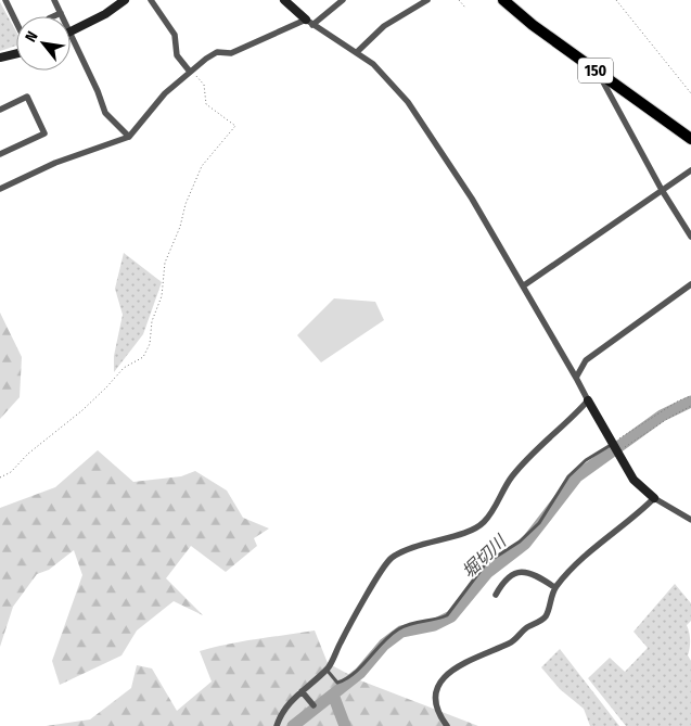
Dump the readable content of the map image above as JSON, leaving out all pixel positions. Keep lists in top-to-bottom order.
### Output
{
  "streets": {
    "highway": ["150"]
  },
  "water": ["堀切川"],
  "north": "top left"
}
